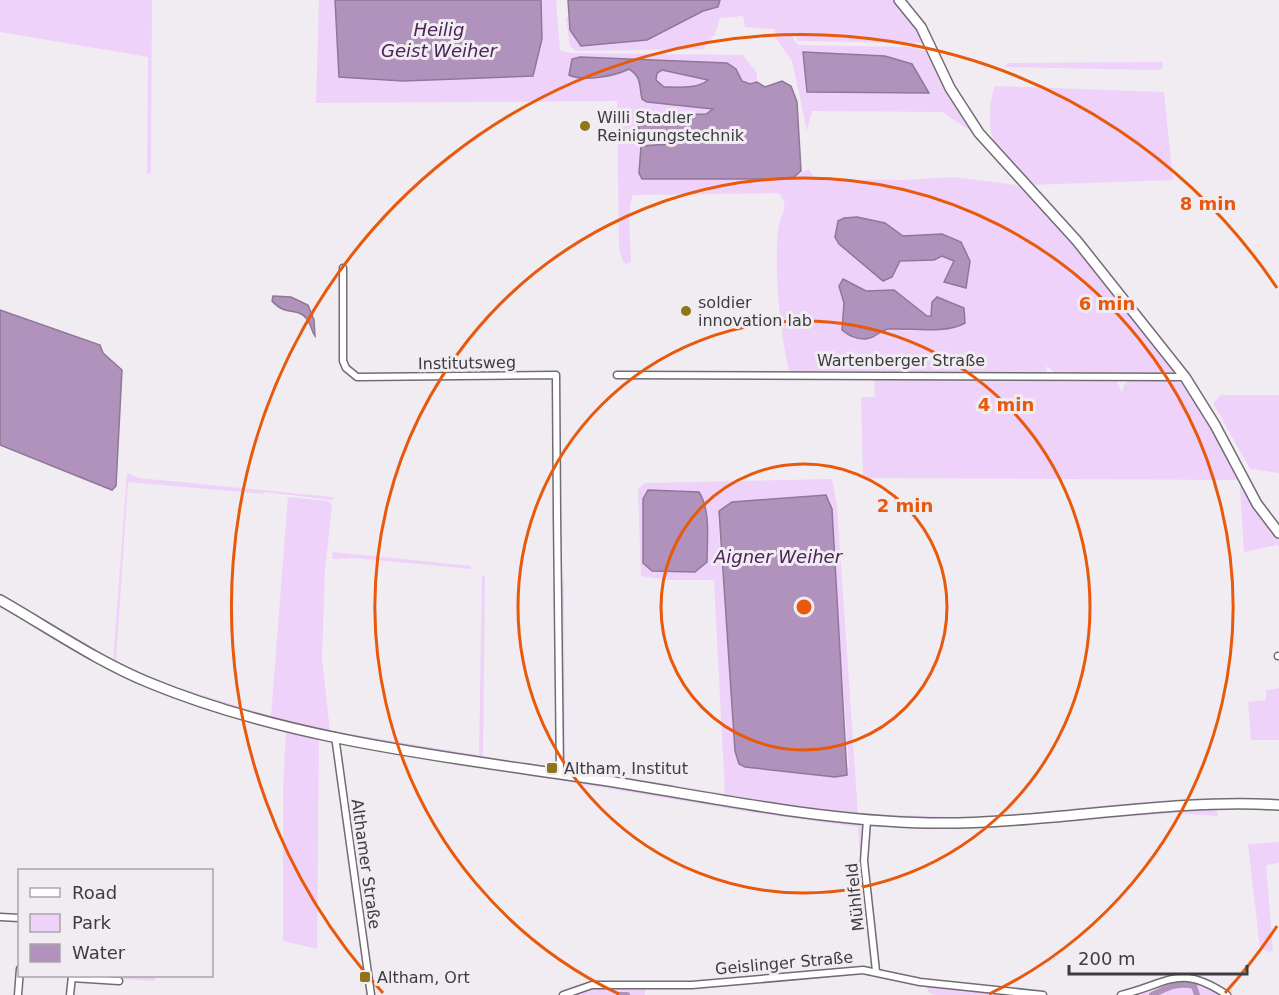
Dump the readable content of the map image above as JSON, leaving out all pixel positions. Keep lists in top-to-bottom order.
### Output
{
  "streets": {
    "street": [
      "Wartenberger Straße",
      "Institutsweg",
      "Althamer Straße",
      "Mühlfeld",
      "Geislinger Straße"
    ]
  },
  "crossings": [
    ["Mühlfeld", "Geislinger Straße"]
  ],
  "water": ["Heilig Geist Weiher", "Aigner Weiher"],
  "places": {
    "other": ["Willi Stadler Reinigungstechnik", "soldier innovation lab"],
    "transit": ["Altham, Institut", "Altham, Ort"]
  },
  "legend": ["Road", "Park", "Water"],
  "scale_bar": "200 m",
  "rings": [
    "8 min",
    "6 min",
    "4 min",
    "2 min"
  ]
}
